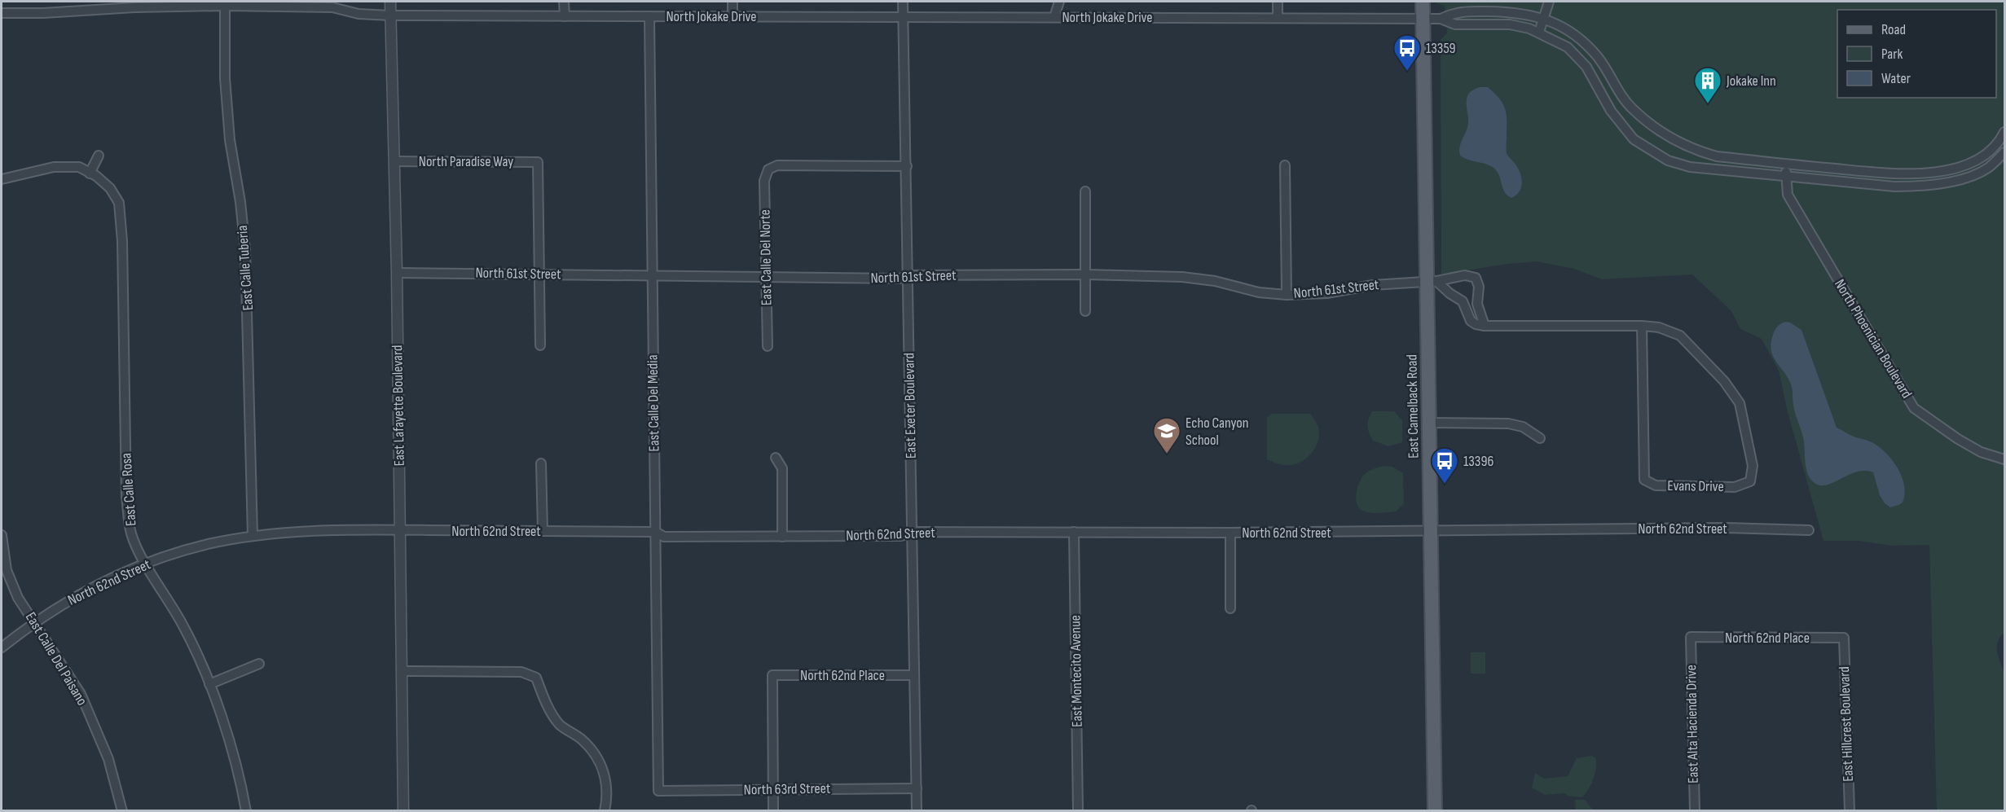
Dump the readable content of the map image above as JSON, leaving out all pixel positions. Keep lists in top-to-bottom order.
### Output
{
  "streets": {
    "main road": ["East Camelback Road"],
    "street": [
      "North Jokake Drive",
      "North Paradise Way",
      "East Calle Del Norte",
      "East Calle Tuberia",
      "North 61st Street",
      "North Phoenician Boulevard",
      "East Calle Del Media",
      "East Lafayette Boulevard",
      "East Exeter Boulevard",
      "Evans Drive",
      "East Calle Rosa",
      "North 62nd Street",
      "North 62nd Place",
      "East Calle Del Paisano",
      "East Montecito Avenue",
      "East Alta Hacienda Drive",
      "East Hillcrest Boulevard",
      "North 63rd Street"
    ]
  },
  "crossings": [
    ["North Jokake Drive", "East Calle Tuberia"],
    ["North Jokake Drive", "East Calle Del Media"],
    ["North Jokake Drive", "East Lafayette Boulevard"],
    ["North Jokake Drive", "East Exeter Boulevard"],
    ["North Jokake Drive", "East Camelback Road"],
    ["North Paradise Way", "North 61st Street"],
    ["North Paradise Way", "East Lafayette Boulevard"],
    ["East Calle Del Norte", "North 61st Street"],
    ["East Calle Del Norte", "East Exeter Boulevard"],
    ["East Calle Tuberia", "North 62nd Street"],
    ["North 61st Street", "East Calle Del Media"],
    ["North 61st Street", "East Lafayette Boulevard"],
    ["North 61st Street", "East Exeter Boulevard"],
    ["North 61st Street", "East Camelback Road"],
    ["East Calle Del Media", "North 62nd Street"],
    ["East Calle Del Media", "North 63rd Street"],
    ["East Lafayette Boulevard", "North 62nd Street"],
    ["East Exeter Boulevard", "North 62nd Street"],
    ["East Exeter Boulevard", "North 62nd Place"],
    ["East Exeter Boulevard", "North 63rd Street"],
    ["East Camelback Road", "North 62nd Street"],
    ["East Calle Rosa", "North 62nd Street"],
    ["North 62nd Street", "East Calle Del Paisano"],
    ["North 62nd Street", "East Montecito Avenue"],
    ["North 62nd Place", "East Alta Hacienda Drive"],
    ["North 62nd Place", "East Hillcrest Boulevard"],
    ["North 62nd Place", "North 63rd Street"]
  ],
  "places": {
    "bus stop": ["13359", "13396"],
    "building": ["Jokake Inn"],
    "school or university": ["Echo Canyon School"]
  },
  "legend": ["Road", "Park", "Water"]
}
